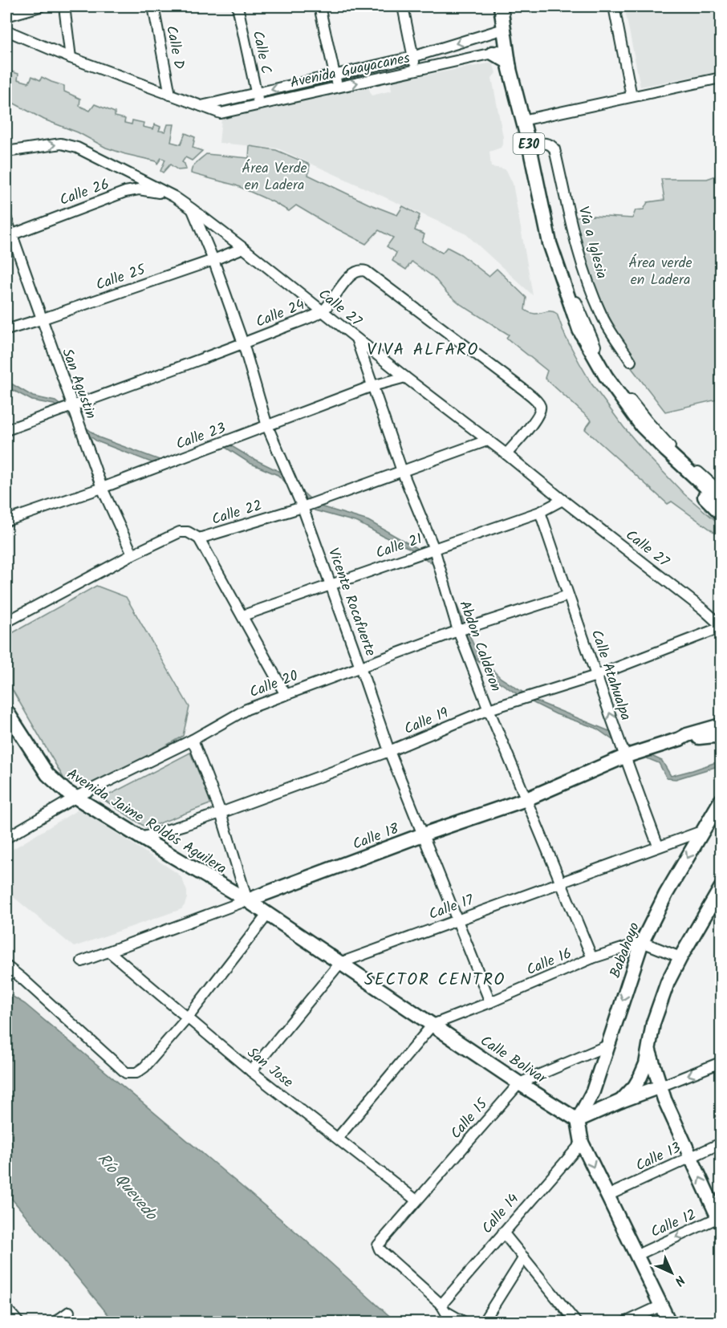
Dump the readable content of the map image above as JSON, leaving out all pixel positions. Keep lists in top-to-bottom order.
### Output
{
  "streets": {
    "main road": [
      "E30",
      "Avenida Jaime Roldós Aguilera",
      "Calle 18",
      "Babahoyo",
      "Calle Bolivar"
    ],
    "street": [
      "Calle D",
      "Calle C",
      "Avenida Guayacanes",
      "Calle 26",
      "Vía a Iglesia",
      "Calle 25",
      "Calle 27",
      "Calle 24",
      "San Agustin",
      "Calle 23",
      "Calle 22",
      "Calle 21",
      "Vicente Rocafuerte",
      "Abdon Calderon",
      "Calle Atahualpa",
      "Calle 20",
      "Calle 19",
      "Calle 17",
      "Calle 16",
      "San Jose",
      "Calle 15",
      "Calle 13",
      "Calle 14",
      "Calle 12"
    ]
  },
  "crossings": [
    ["Calle D", "Avenida Guayacanes"],
    ["Calle C", "Avenida Guayacanes"],
    ["Avenida Guayacanes", "E30"],
    ["E30", "Vía a Iglesia"],
    ["Calle 26", "Calle 27"],
    ["Calle 26", "San Agustin"],
    ["Calle 25", "Calle 27"],
    ["Calle 25", "San Agustin"],
    ["Calle 25", "Vicente Rocafuerte"],
    ["Calle 27", "Calle 24"],
    ["Calle 27", "Calle 23"],
    ["Calle 27", "Calle 22"],
    ["Calle 27", "Calle 21"],
    ["Calle 27", "Vicente Rocafuerte"],
    ["Calle 27", "Abdon Calderon"],
    ["Calle 27", "Calle 19"],
    ["Calle 24", "San Agustin"],
    ["Calle 24", "Vicente Rocafuerte"],
    ["San Agustin", "Calle 23"],
    ["San Agustin", "Calle 22"],
    ["Calle 23", "Vicente Rocafuerte"],
    ["Calle 23", "Abdon Calderon"],
    ["Calle 22", "Vicente Rocafuerte"],
    ["Calle 22", "Abdon Calderon"],
    ["Calle 21", "Vicente Rocafuerte"],
    ["Calle 21", "Abdon Calderon"],
    ["Calle 21", "Calle Atahualpa"],
    ["Vicente Rocafuerte", "Calle 20"],
    ["Vicente Rocafuerte", "Calle 19"],
    ["Vicente Rocafuerte", "Calle 18"],
    ["Vicente Rocafuerte", "Calle 17"],
    ["Vicente Rocafuerte", "Calle 16"],
    ["Abdon Calderon", "Calle 20"],
    ["Abdon Calderon", "Calle 19"],
    ["Abdon Calderon", "Calle 18"],
    ["Abdon Calderon", "Calle 17"],
    ["Abdon Calderon", "Calle 16"],
    ["Calle Atahualpa", "Calle 20"],
    ["Calle Atahualpa", "Calle 19"],
    ["Calle Atahualpa", "Calle 18"],
    ["Calle Atahualpa", "Calle 17"],
    ["Calle 20", "Avenida Jaime Roldós Aguilera"],
    ["Calle 19", "Avenida Jaime Roldós Aguilera"],
    ["Avenida Jaime Roldós Aguilera", "Calle 18"],
    ["Avenida Jaime Roldós Aguilera", "Calle Bolivar"],
    ["Calle 18", "Calle Bolivar"],
    ["Calle 18", "San Jose"],
    ["Calle 17", "Babahoyo"],
    ["Calle 17", "Calle Bolivar"],
    ["Babahoyo", "Calle 16"],
    ["Babahoyo", "Calle Bolivar"],
    ["Babahoyo", "Calle 15"],
    ["Calle 16", "Calle Bolivar"],
    ["Calle 16", "San Jose"],
    ["Calle Bolivar", "Calle 15"],
    ["San Jose", "Calle 15"],
    ["Calle 15", "Calle 14"]
  ],
  "one_way": ["Calle 12"],
  "districts": ["VIVA ALFARO", "SECTOR CENTRO"],
  "water": ["Río Quevedo"],
  "parks": ["Área Verde en Ladera", "Área verde en Ladera"],
  "north": "bottom right"
}
